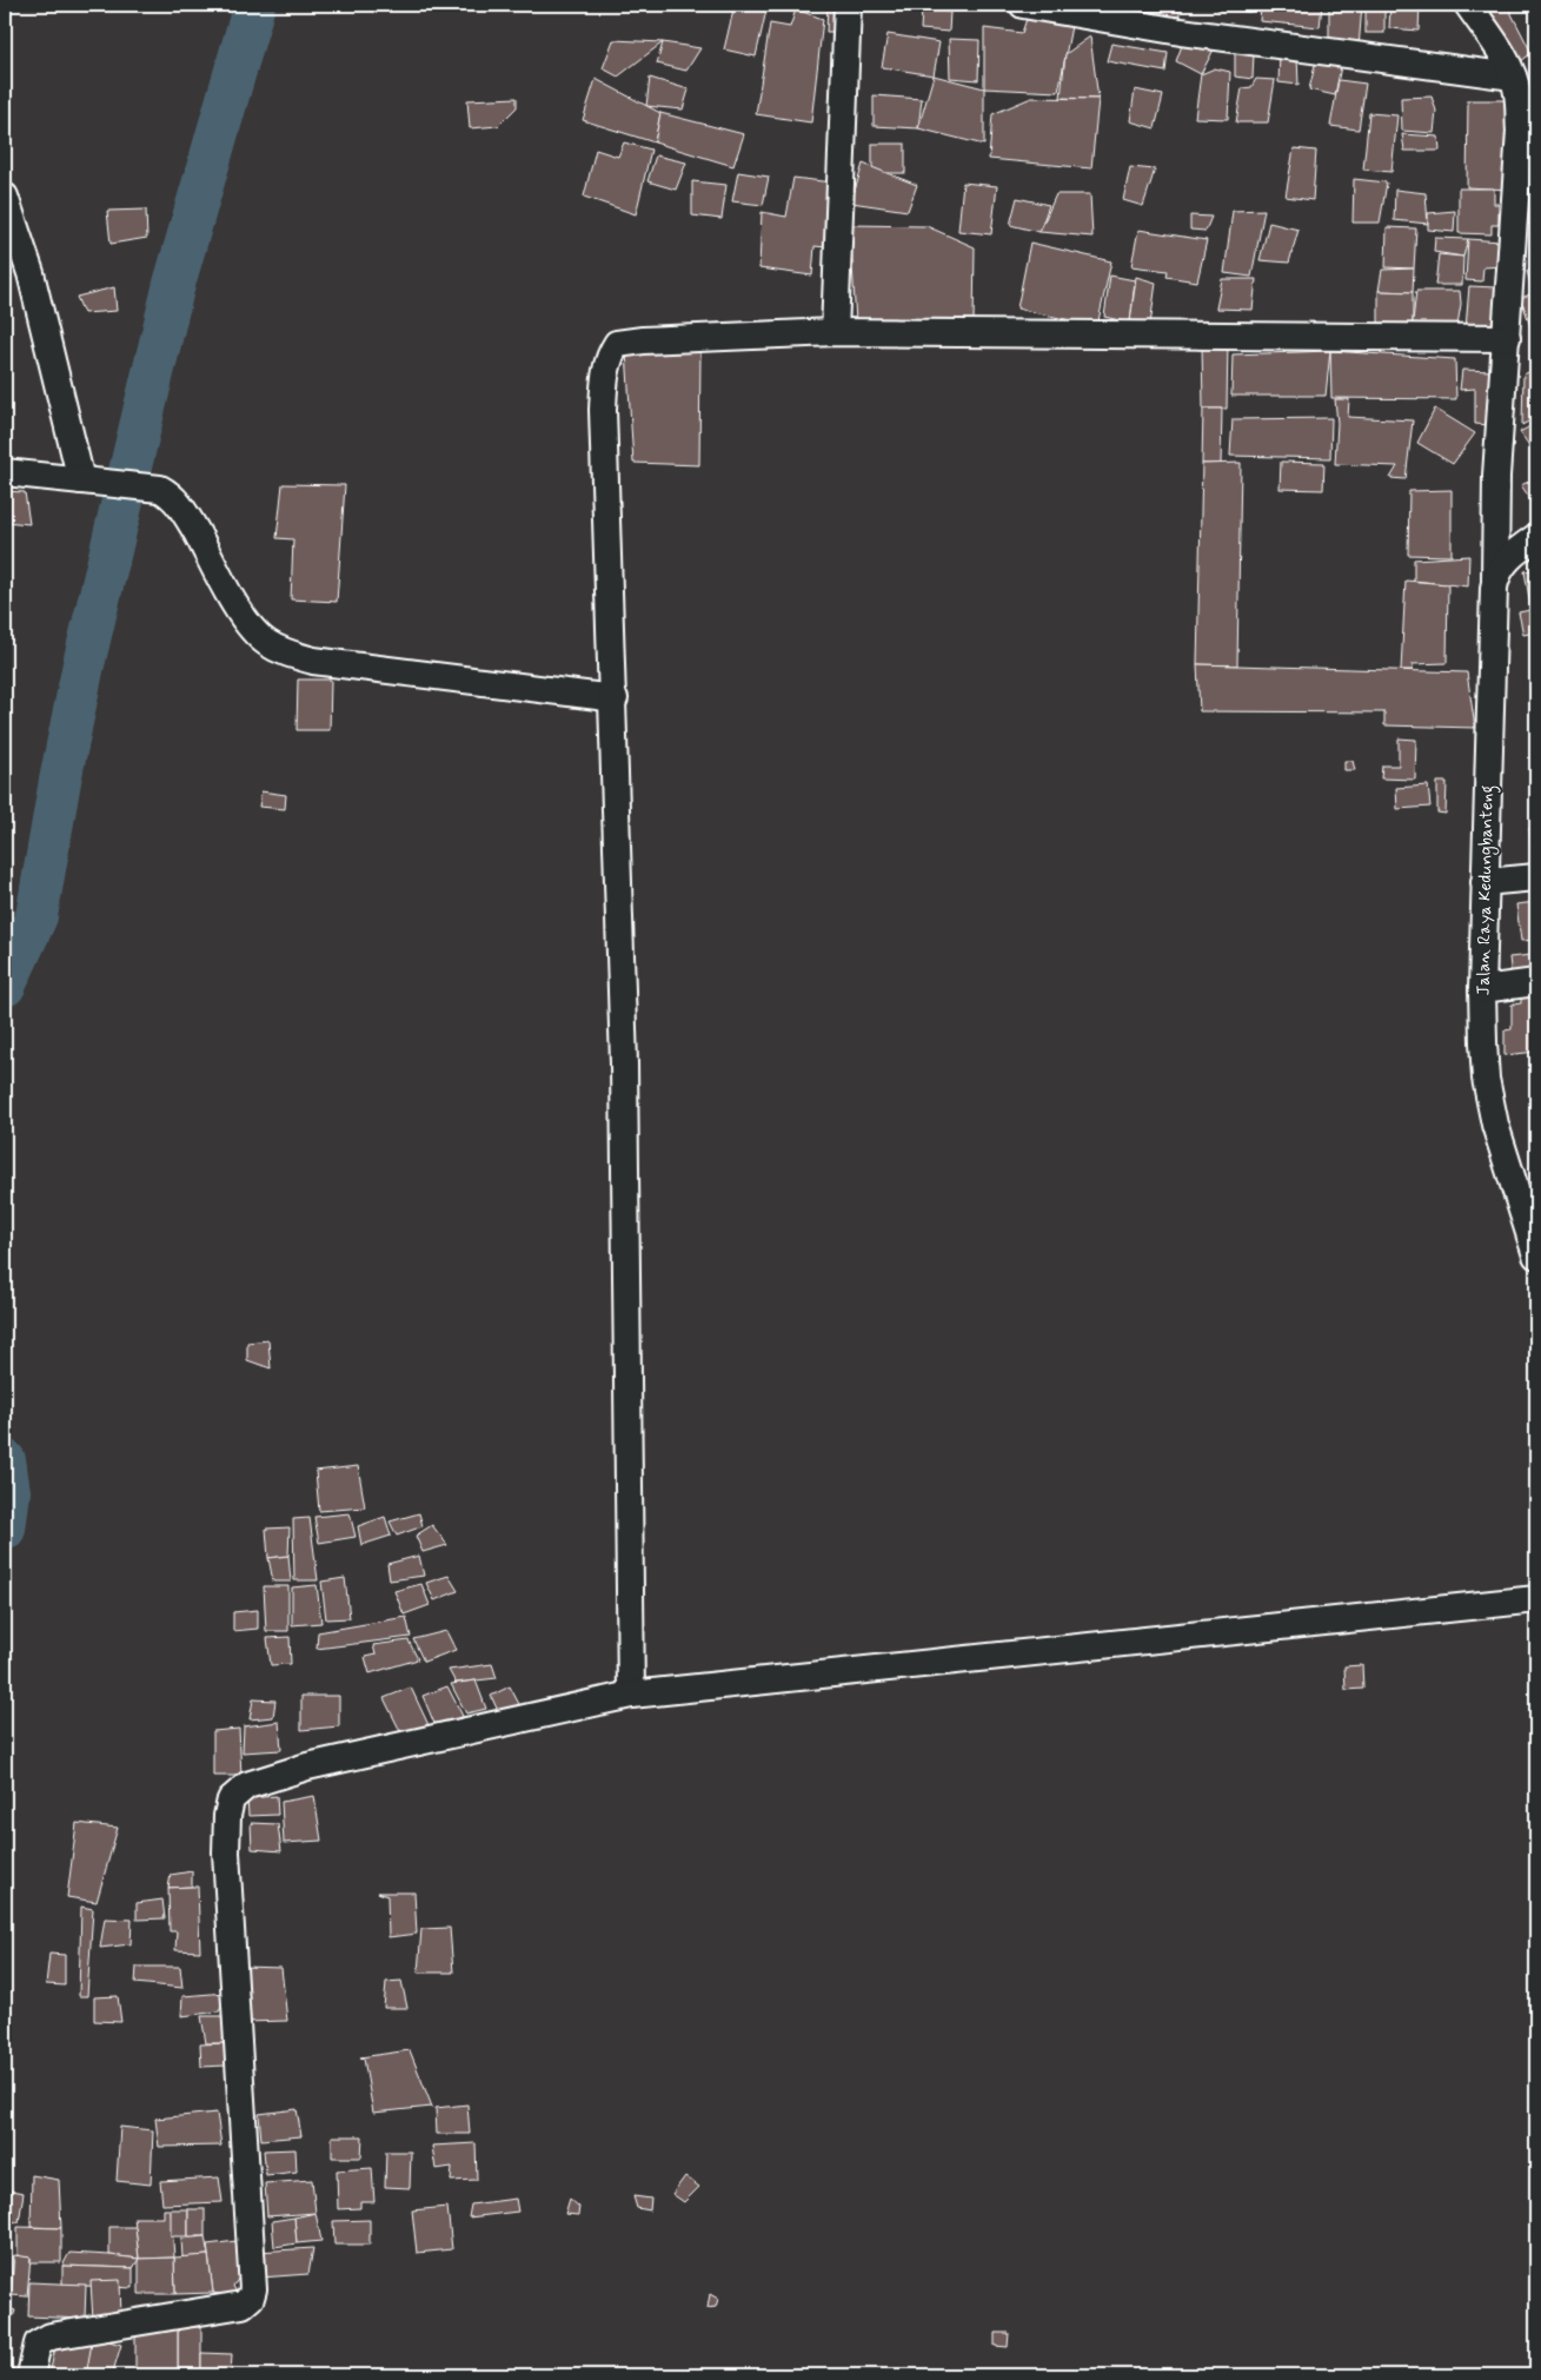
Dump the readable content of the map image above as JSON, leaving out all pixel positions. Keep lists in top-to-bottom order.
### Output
{
  "streets": {
    "street": ["Jalan Raya Kedungbanteng"]
  }
}
